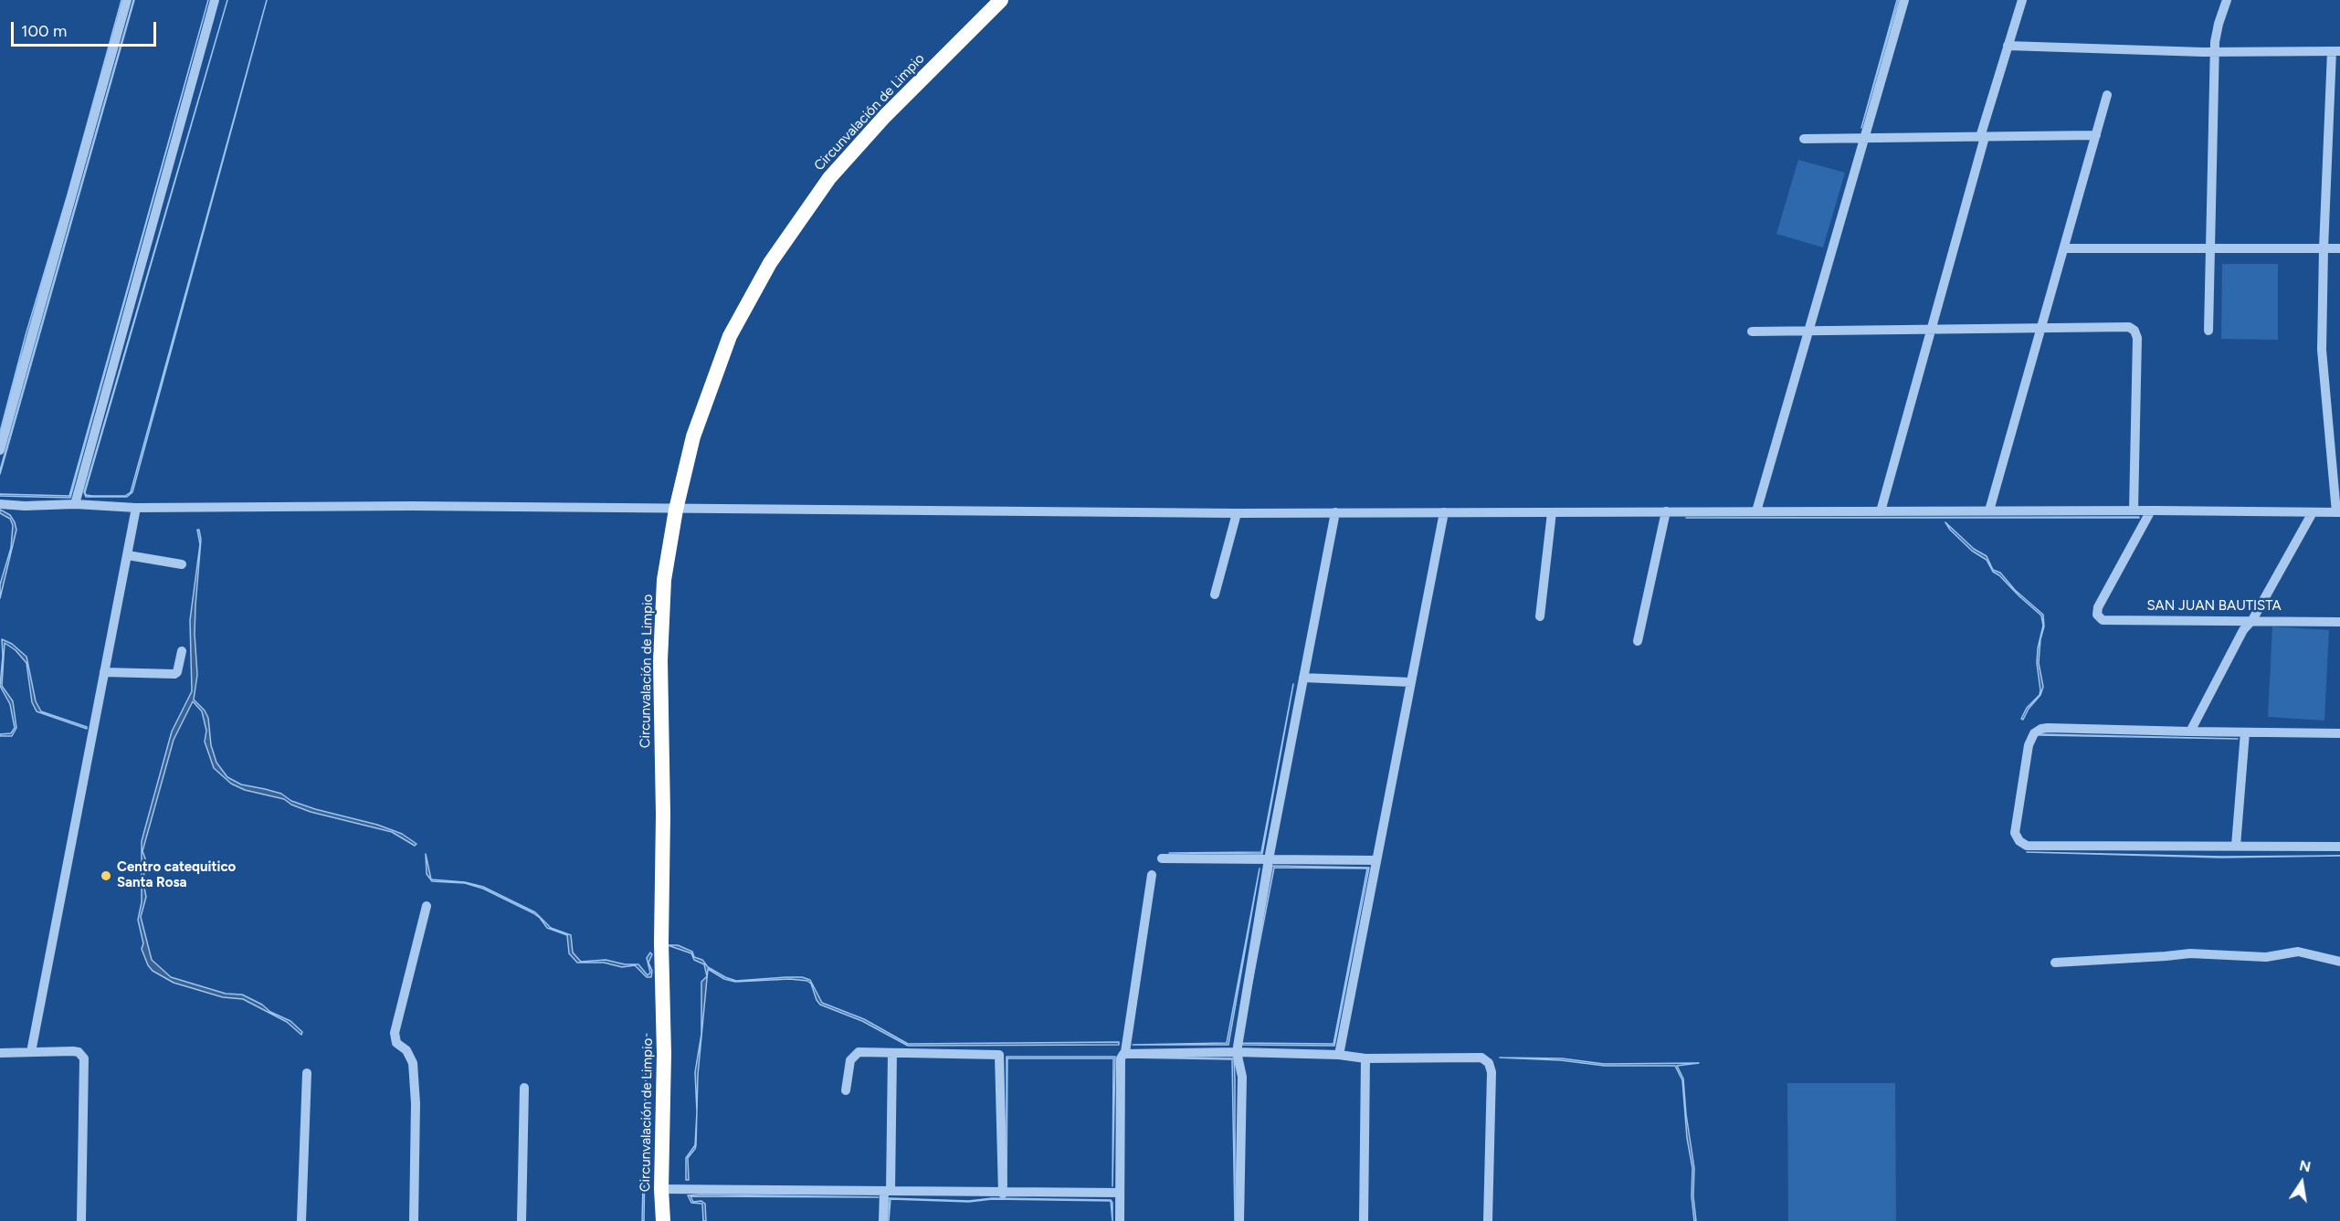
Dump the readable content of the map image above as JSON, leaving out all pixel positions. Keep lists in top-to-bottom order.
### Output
{
  "streets": {
    "highway": ["Circunvalación de Limpio"],
    "street": ["SAN JUAN BAUTISTA"]
  },
  "places": ["Centro catequitico Santa Rosa"],
  "scale_bar": "100 m",
  "north": "top"
}
